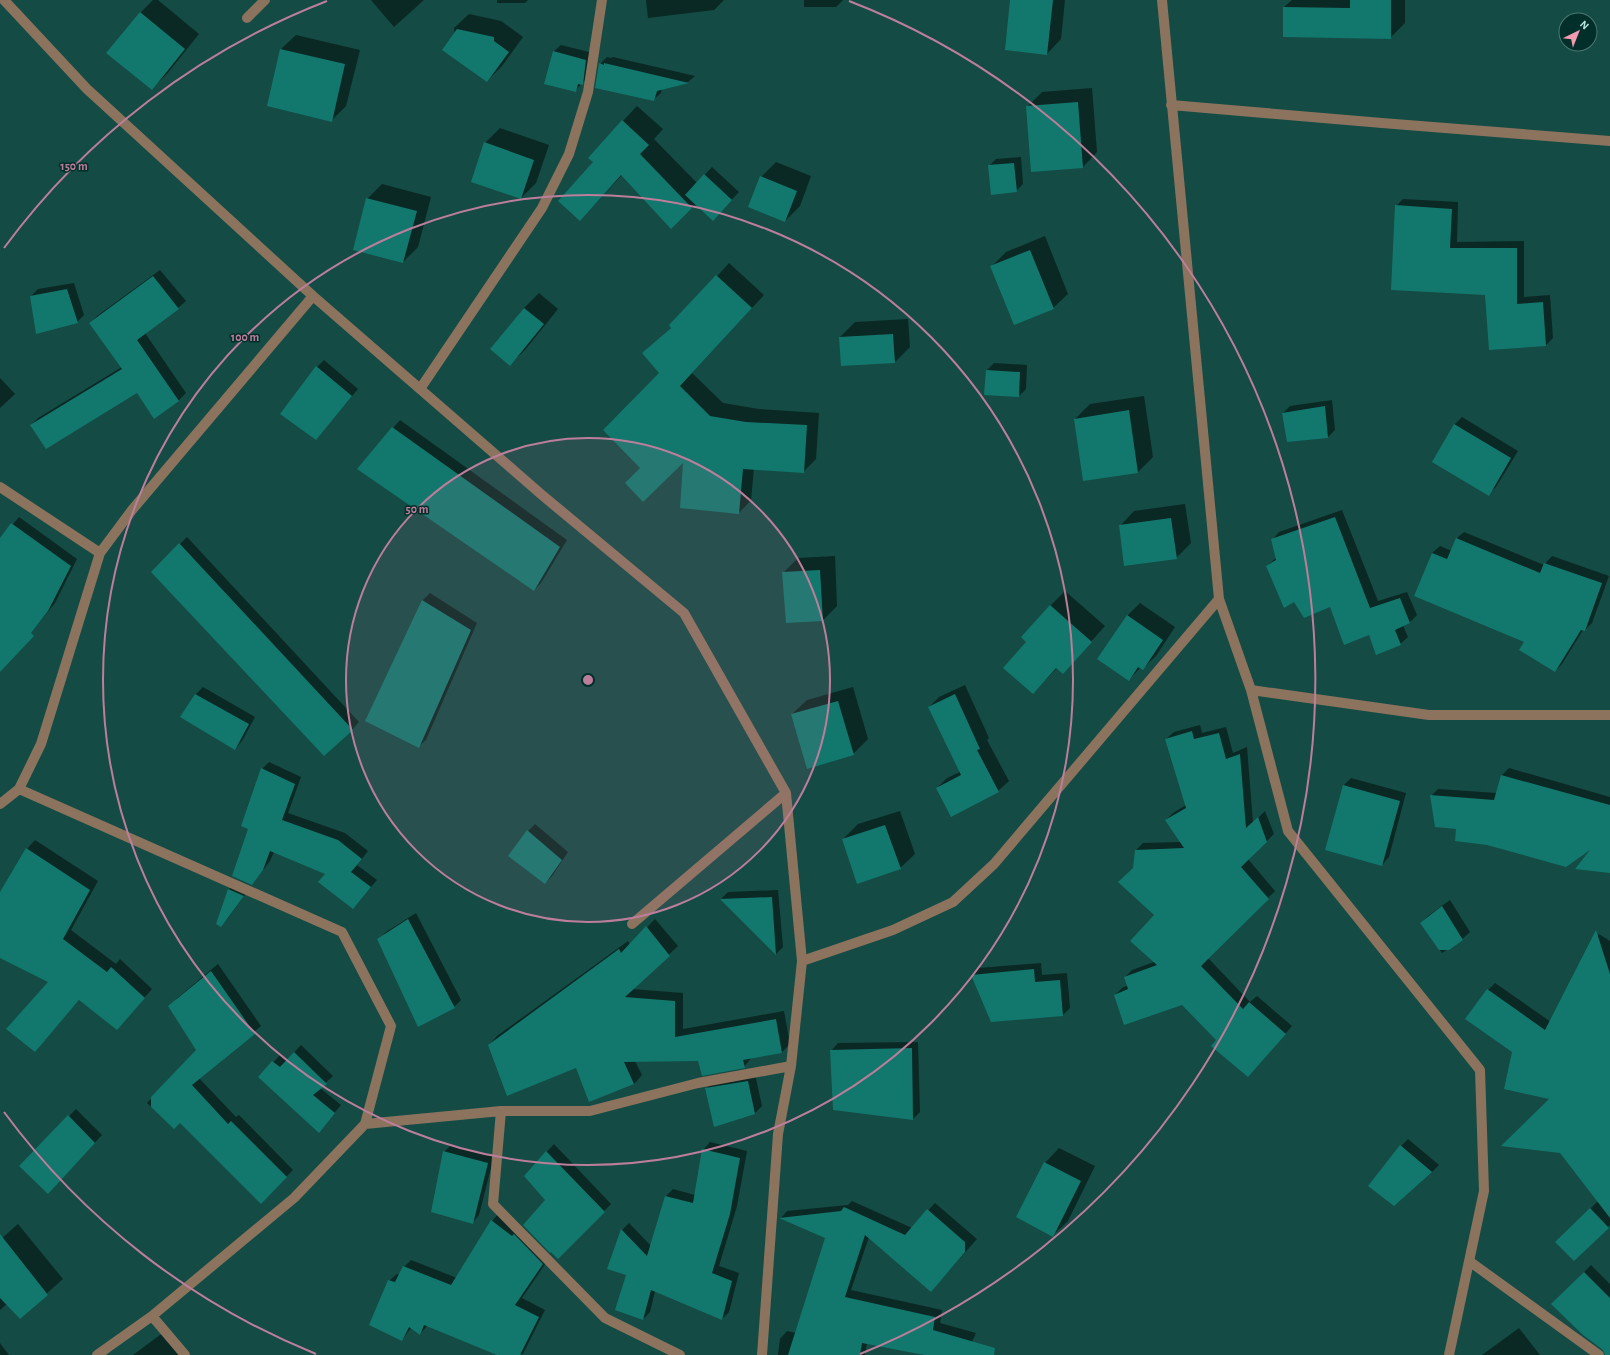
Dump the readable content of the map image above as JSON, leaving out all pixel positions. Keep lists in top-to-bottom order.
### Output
{
  "north": "top right",
  "rings": ["150 m", "100 m", "50 m"]
}
